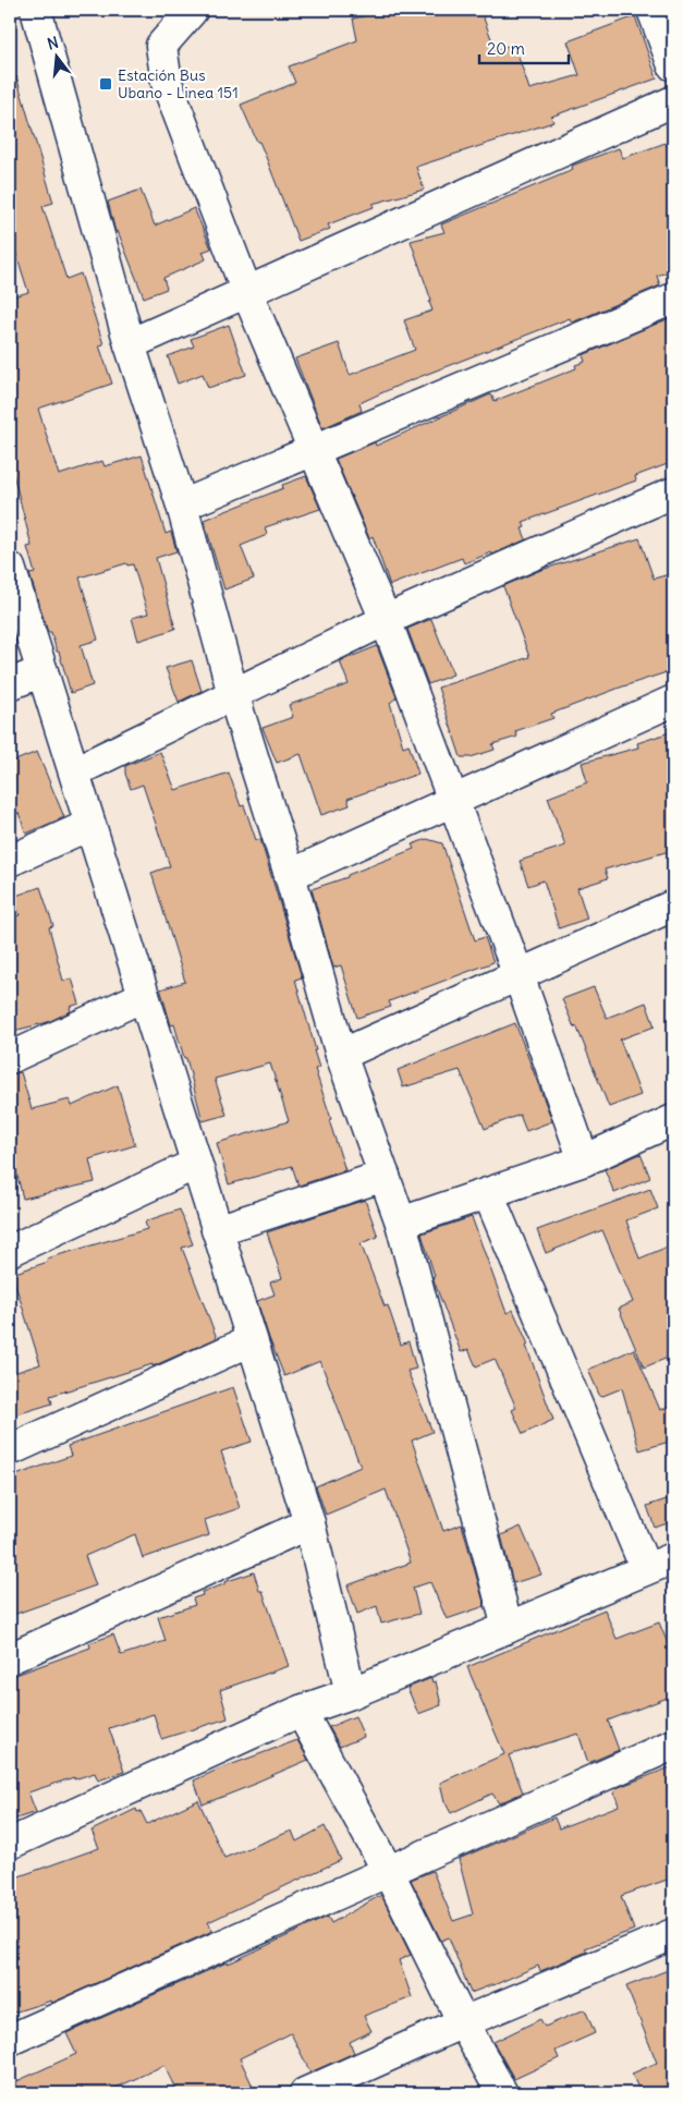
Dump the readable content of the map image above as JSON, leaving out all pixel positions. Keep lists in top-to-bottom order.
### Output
{
  "places": {
    "transit": ["Estación Bus Ubano - Linea 151"]
  },
  "scale_bar": "20 m",
  "north": "top"
}
